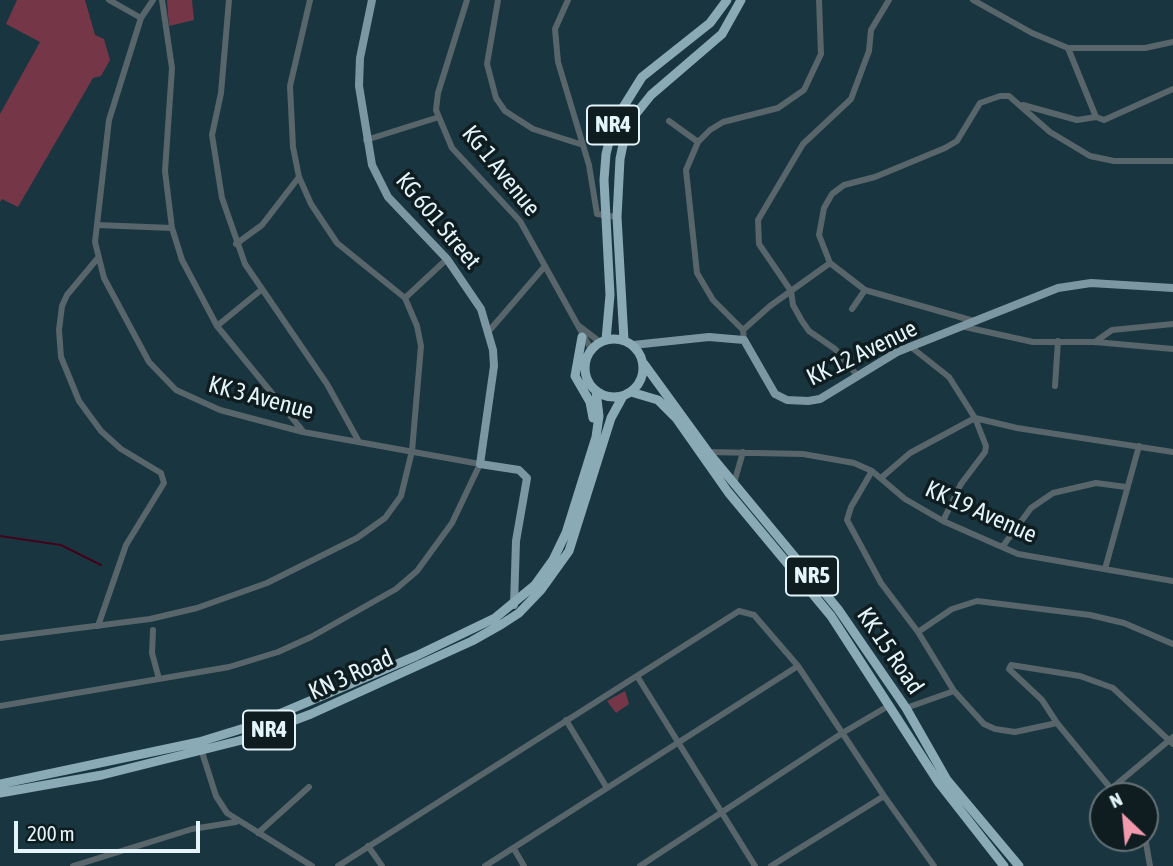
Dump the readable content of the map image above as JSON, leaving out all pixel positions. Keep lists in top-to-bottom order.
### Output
{
  "streets": {
    "highway": [
      "NR4",
      "NR5",
      "KK 15 Road",
      "KN 3 Road"
    ],
    "main road": ["KG 601 Street", "KK 12 Avenue", "KK 3 Avenue"],
    "street": ["KG 1 Avenue", "KK 19 Avenue"]
  },
  "crossings": [
    ["NR4", "KG 1 Avenue"],
    ["NR4", "KK 15 Road"],
    ["KG 1 Avenue", "KK 15 Road"],
    ["KG 601 Street", "KK 3 Avenue"],
    ["KK 3 Avenue", "KN 3 Road"],
    ["KK 19 Avenue", "KK 15 Road"]
  ],
  "scale_bar": "200 m",
  "north": "top left"
}
